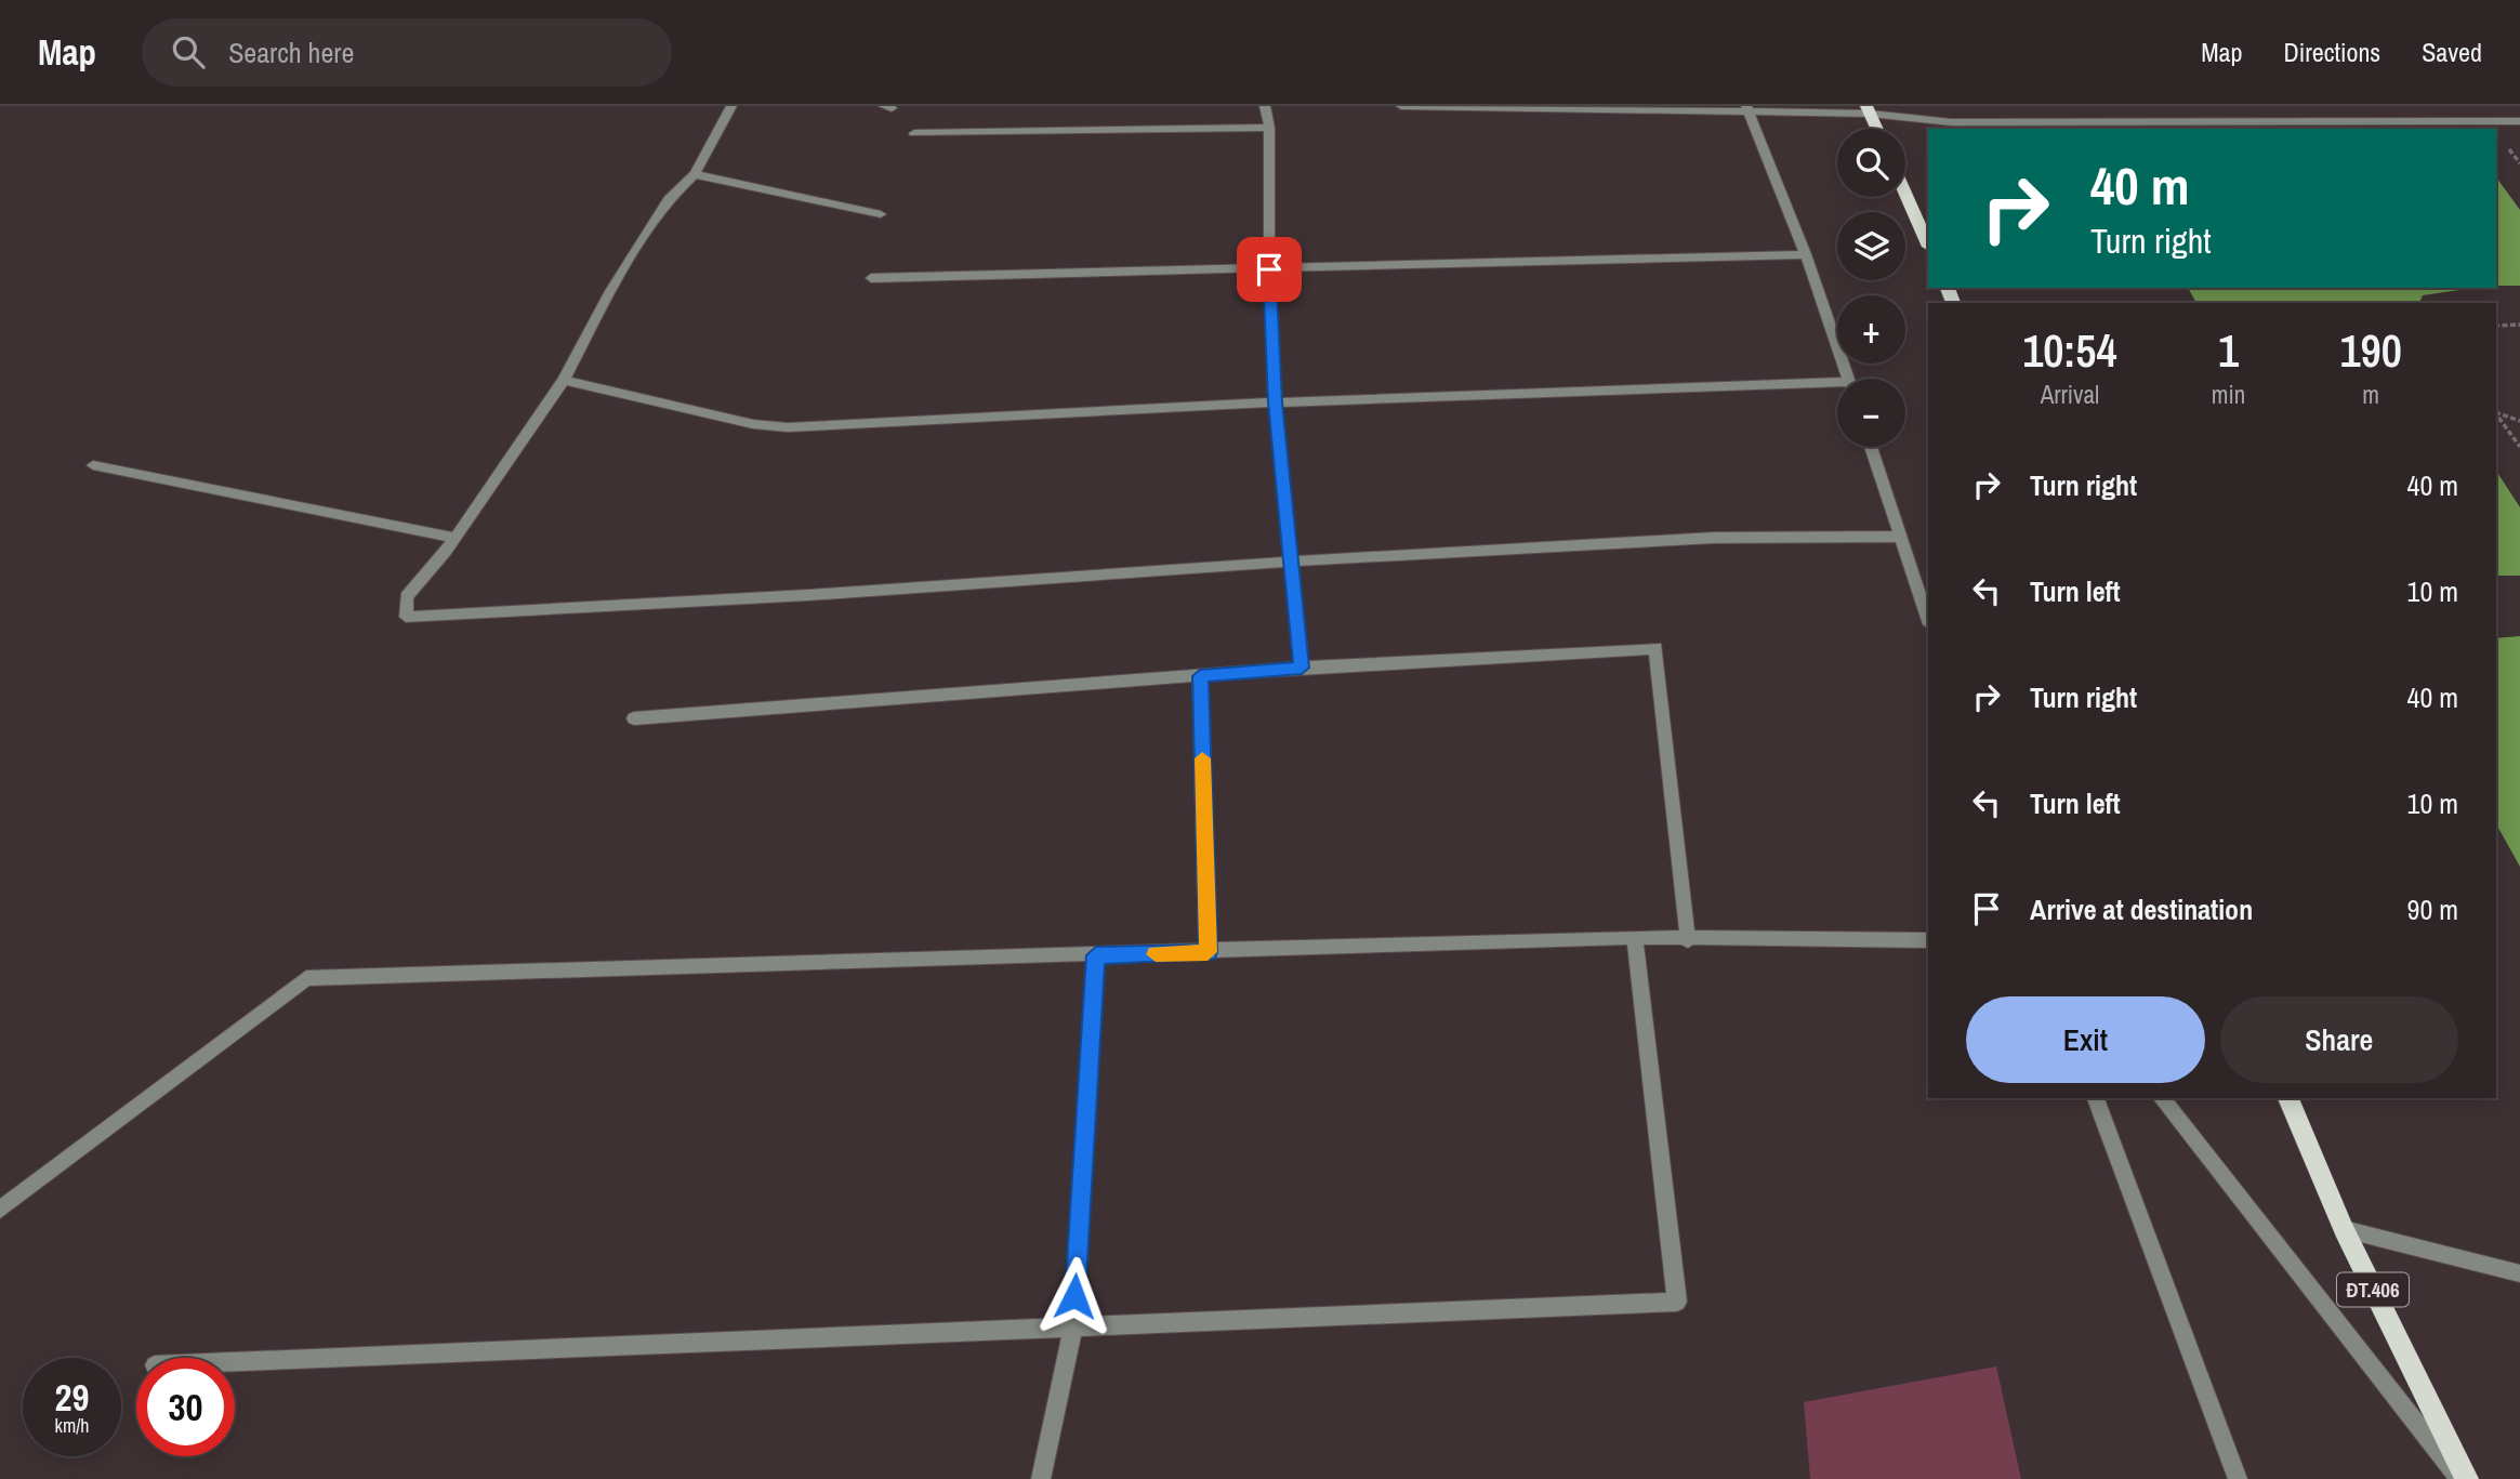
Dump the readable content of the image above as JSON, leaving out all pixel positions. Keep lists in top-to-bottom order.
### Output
{
  "streets": {
    "main road": ["ĐT.406"]
  },
  "page": {
    "header": "Map",
    "search": "Search here",
    "nav": ["Map", "Directions", "Saved"],
    "map_buttons": ["+", "−"],
    "turn": ["40 m", "Turn right"],
    "eta": [
      "10:54",
      "Arrival",
      "1",
      "min",
      "190",
      "m"
    ],
    "list": [
      {
        "name": "Turn right",
        "value": "40 m"
      },
      {
        "name": "Turn left",
        "value": "10 m"
      },
      {
        "name": "Turn right",
        "value": "40 m"
      },
      {
        "name": "Turn left",
        "value": "10 m"
      },
      {
        "name": "Arrive at destination",
        "value": "90 m"
      }
    ],
    "buttons": ["Exit", "Share"],
    "speed": "29 km/h",
    "limit": "30"
  }
}
